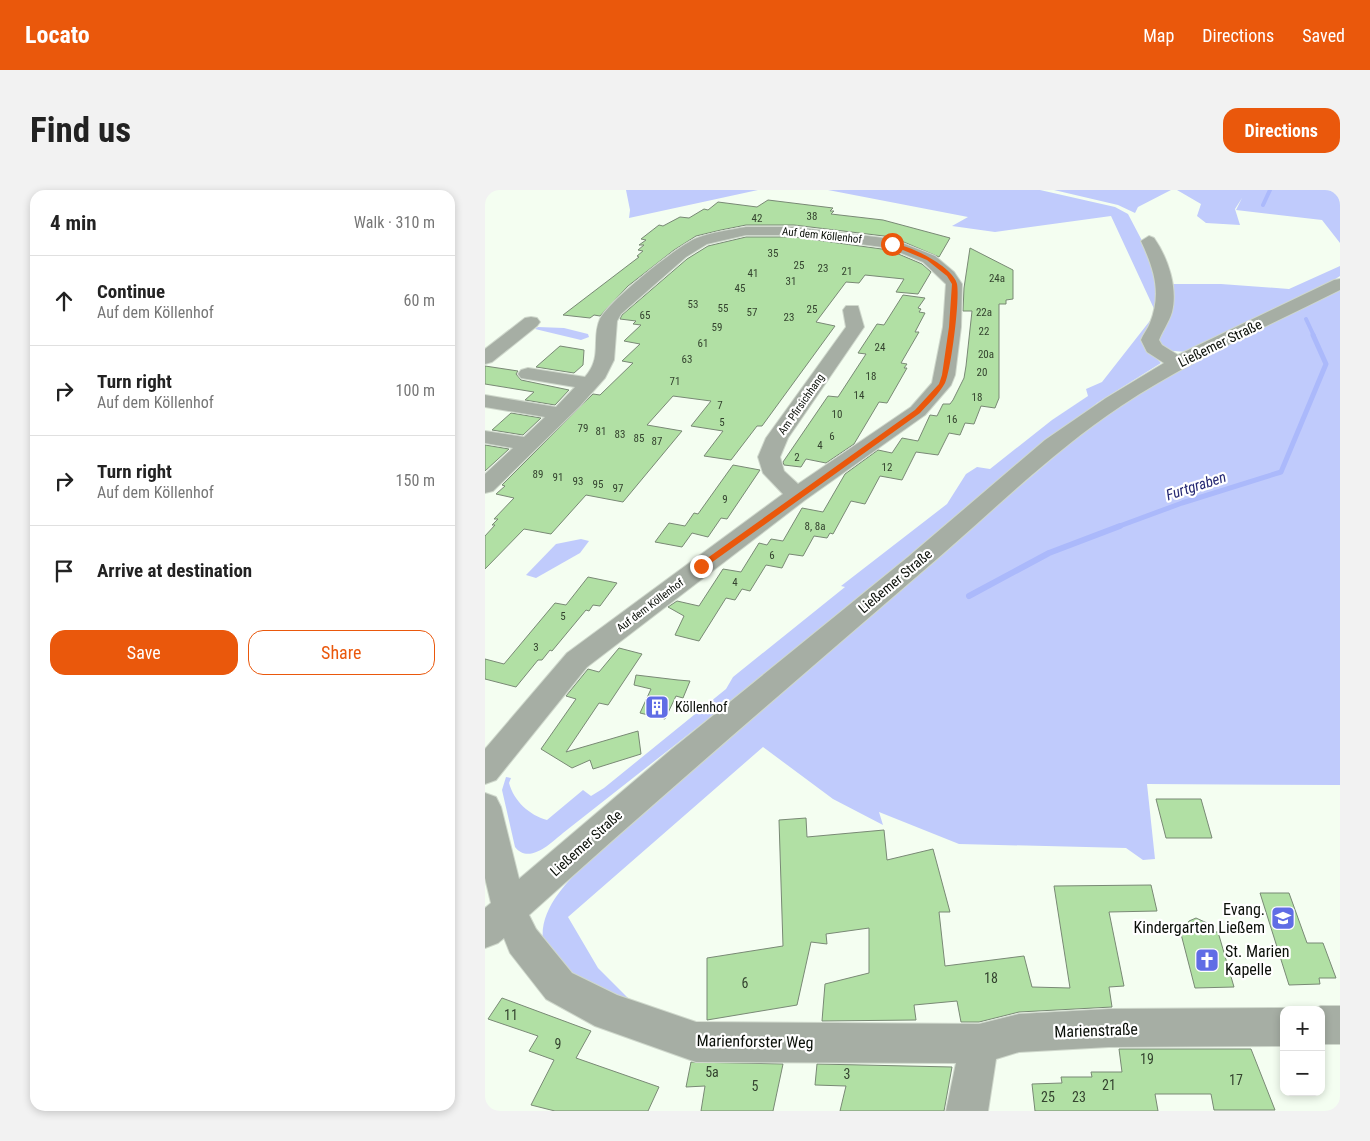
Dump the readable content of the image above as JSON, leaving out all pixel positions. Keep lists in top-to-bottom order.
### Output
{
  "streets": {
    "street": [
      "Auf dem Köllenhof",
      "Ließemer Straße",
      "Am Pfirsichhang",
      "Marienstraße",
      "Marienforster Weg"
    ]
  },
  "crossings": [
    ["Auf dem Köllenhof", "Am Pfirsichhang"],
    ["Ließemer Straße", "Marienforster Weg"],
    ["Marienstraße", "Marienforster Weg"]
  ],
  "water": ["Furtgraben"],
  "places": {
    "building": ["Köllenhof"],
    "school or university": ["Evang. Kindergarten Ließem"],
    "church": ["St. Marien Kapelle"]
  },
  "house_numbers": [
    "38",
    "42",
    "35",
    "25",
    "23",
    "21",
    "41",
    "24a",
    "31",
    "45",
    "53",
    "55",
    "25",
    "57",
    "22a",
    "65",
    "23",
    "59",
    "22",
    "61",
    "24",
    "20a",
    "63",
    "20",
    "18",
    "71",
    "14",
    "18",
    "7",
    "10",
    "16",
    "5",
    "79",
    "81",
    "83",
    "6",
    "85",
    "87",
    "4",
    "2",
    "12",
    "89",
    "91",
    "93",
    "95",
    "97",
    "9",
    "8, 8a",
    "6",
    "4",
    "5",
    "3",
    "18",
    "6",
    "11",
    "9",
    "19",
    "5a",
    "3",
    "17",
    "21",
    "5",
    "25",
    "23"
  ],
  "page": {
    "header": "Locato",
    "nav": ["Map", "Directions", "Saved"],
    "buttons": [
      "Directions",
      ["Save", "Share"]
    ],
    "title": "Find us",
    "heading": ["4 min", "Walk · 310 m"],
    "list": [
      ["Continue", "Auf dem Köllenhof", "60 m"],
      ["Turn right", "Auf dem Köllenhof", "100 m"],
      ["Turn right", "Auf dem Köllenhof", "150 m"],
      "Arrive at destination"
    ],
    "map_buttons": ["+", "−"]
  }
}
